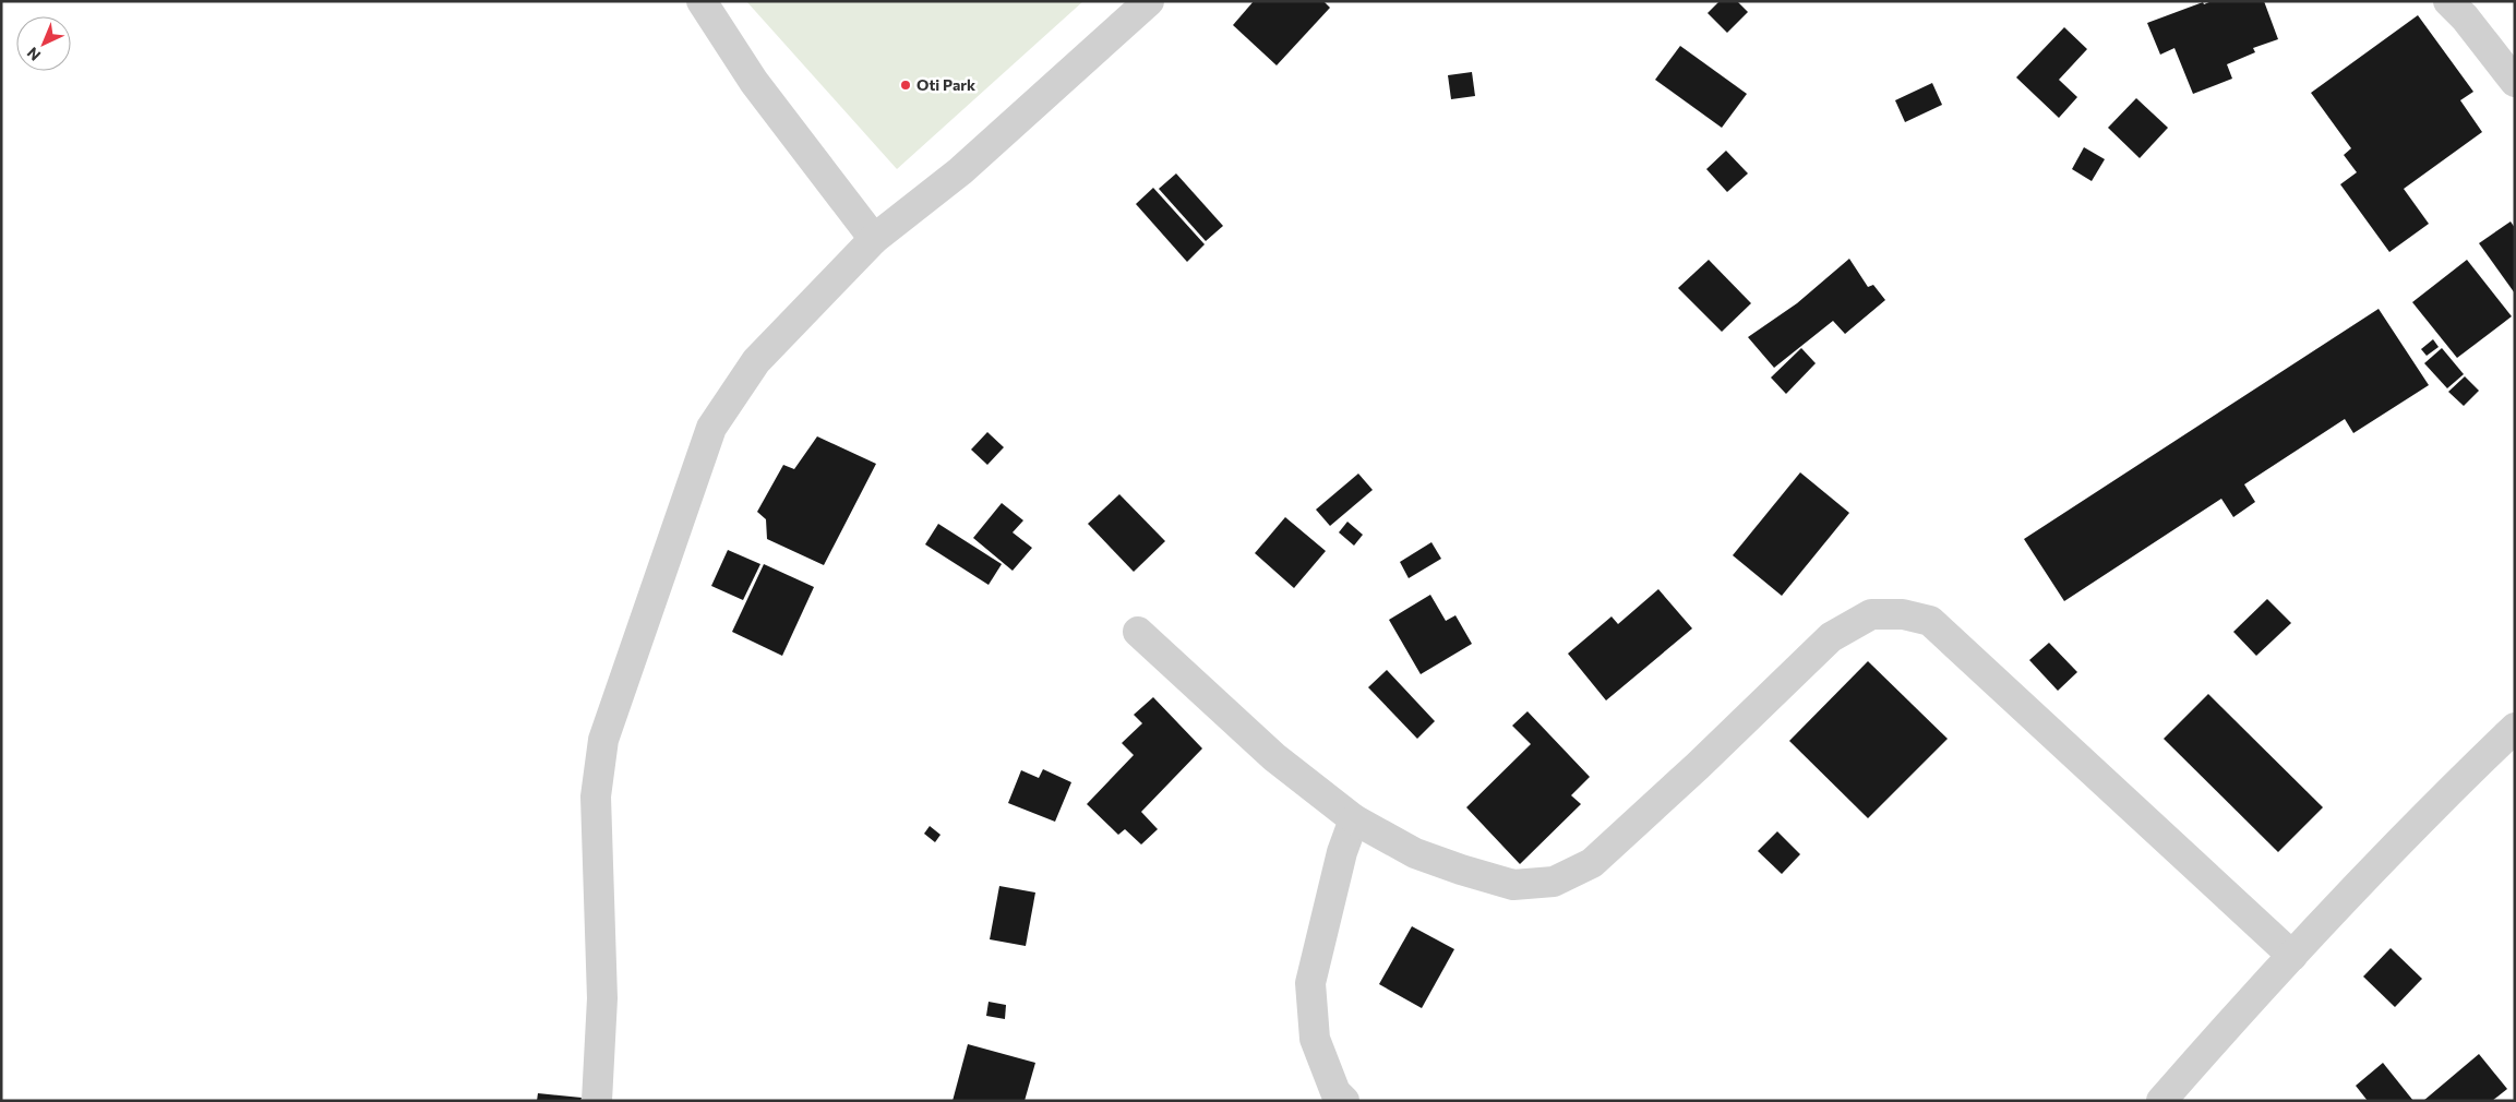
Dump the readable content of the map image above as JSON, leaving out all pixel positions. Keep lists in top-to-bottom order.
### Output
{
  "places": ["Oti Park"],
  "north": "bottom left"
}
